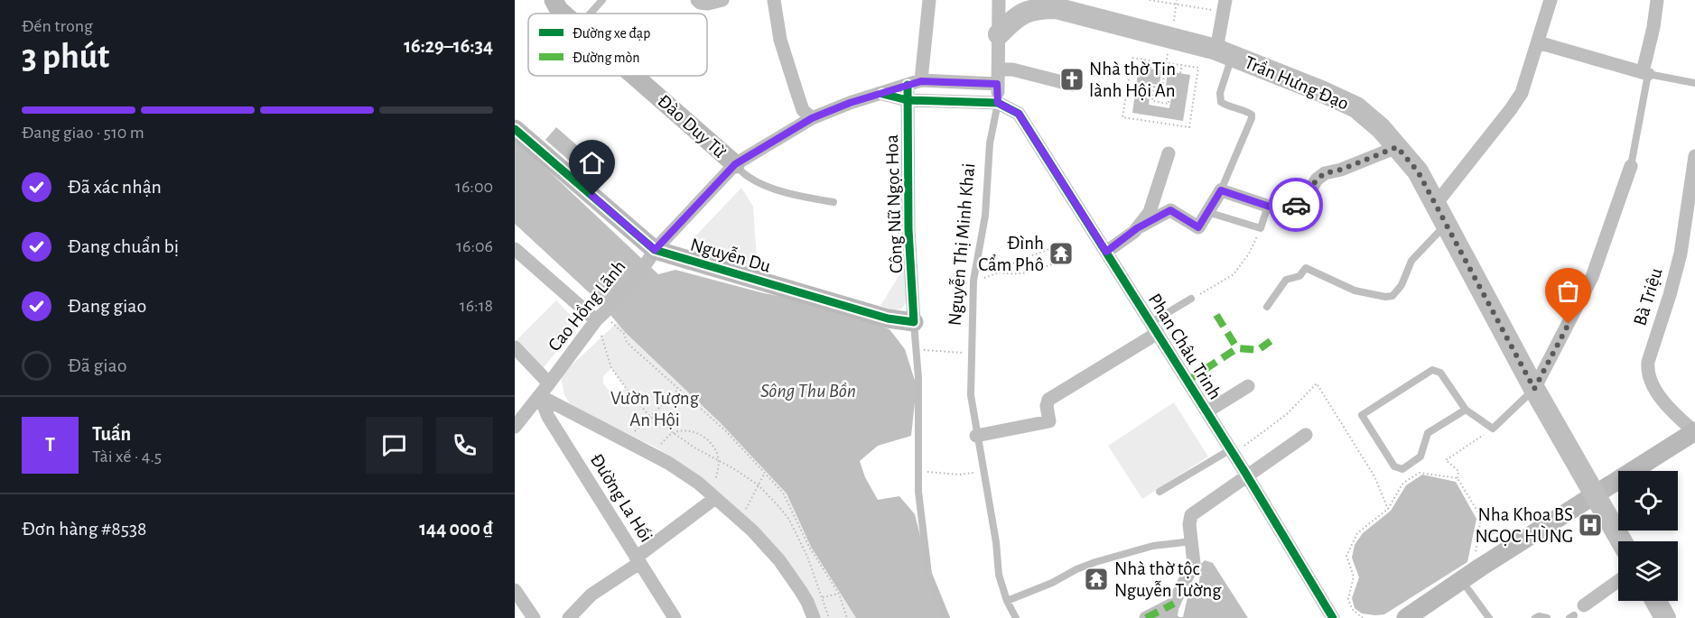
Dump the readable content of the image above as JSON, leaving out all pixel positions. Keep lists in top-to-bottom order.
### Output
{
  "streets": {
    "main road": ["Trần Hưng Đạo"],
    "street": [
      "Đào Duy Từ",
      "Công Nữ Ngọc Hoa",
      "Nguyễn Thị Minh Khai",
      "Nguyễn Du",
      "Bà Triệu",
      "Cao Hồng Lãnh",
      "Phan Châu Trinh",
      "Đường La Hối"
    ]
  },
  "crossings": [
    ["Đào Duy Từ", "Cao Hồng Lãnh"],
    ["Công Nữ Ngọc Hoa", "Nguyễn Du"],
    ["Công Nữ Ngọc Hoa", "Cao Hồng Lãnh"],
    ["Nguyễn Thị Minh Khai", "Cao Hồng Lãnh"],
    ["Nguyễn Thị Minh Khai", "Phan Châu Trinh"],
    ["Nguyễn Du", "Cao Hồng Lãnh"],
    ["Cao Hồng Lãnh", "Phan Châu Trinh"],
    ["Cao Hồng Lãnh", "Đường La Hối"]
  ],
  "water": ["Sông Thu Bồn"],
  "parks": ["Vườn Tượng An Hội"],
  "places": {
    "church": ["Nhà thờ Tin lành Hội An"],
    "temple": ["Đình Cẩm Phô", "Nhà thờ tộc Nguyễn Tường"],
    "hospital": ["Nha Khoa BS NGỌC HÙNG"]
  },
  "legend": ["Đường xe đạp", "Đường mòn"],
  "page": {
    "heading": ["3 phút", "Đến trong", "16:29–16:34"],
    "panel": [
      "Tuấn",
      "Tài xế · 4.5",
      "Đơn hàng #8538",
      "144 000 ₫"
    ],
    "bar": "Đang giao · 510 m",
    "list": [
      ["Đã xác nhận", "16:00"],
      ["Đang chuẩn bị", "16:06"],
      ["Đang giao", "16:18"],
      "Đã giao"
    ],
    "round": "T"
  }
}
